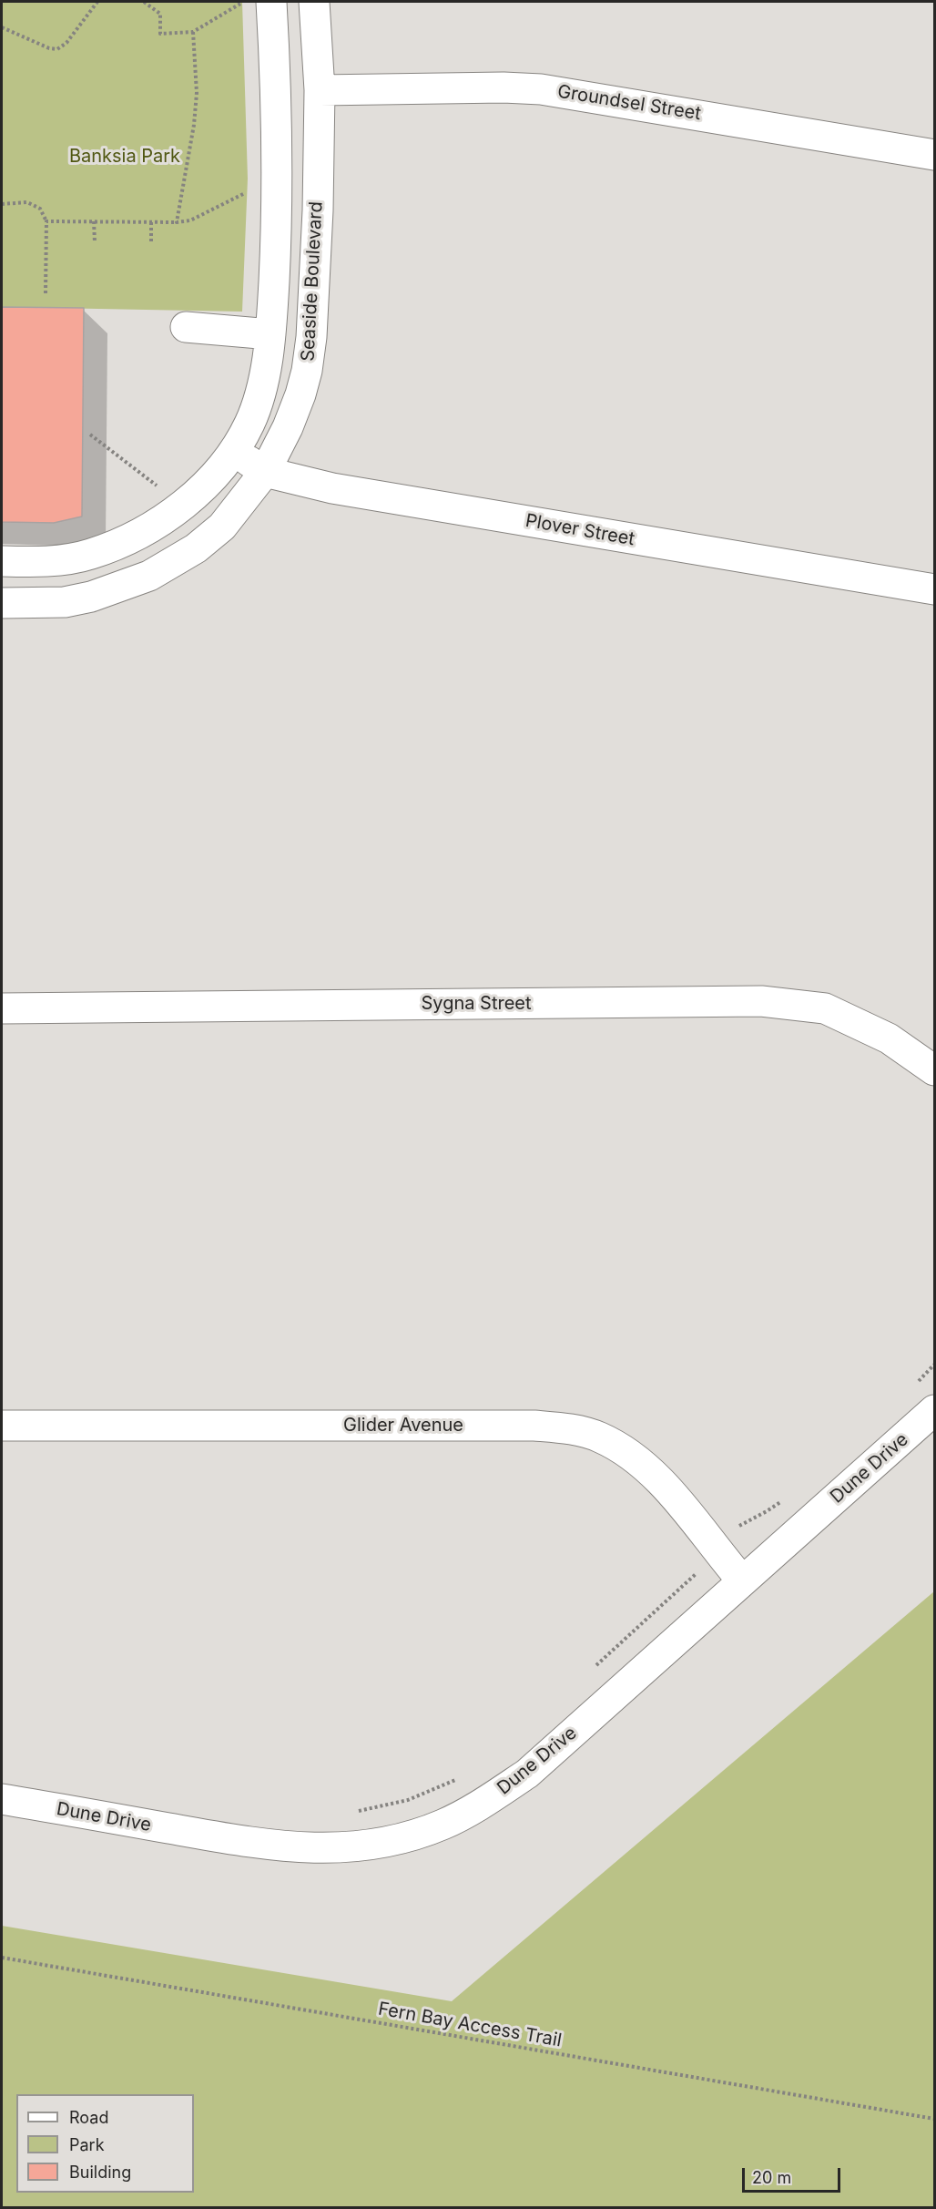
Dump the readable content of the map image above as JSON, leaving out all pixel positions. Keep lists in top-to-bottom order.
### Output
{
  "streets": {
    "street": [
      "Groundsel Street",
      "Seaside Boulevard",
      "Plover Street",
      "Sygna Street",
      "Glider Avenue",
      "Dune Drive"
    ],
    "path": ["Fern Bay Access Trail"]
  },
  "crossings": [
    ["Groundsel Street", "Seaside Boulevard"],
    ["Seaside Boulevard", "Plover Street"],
    ["Glider Avenue", "Dune Drive"]
  ],
  "parks": ["Banksia Park"],
  "legend": ["Road", "Park", "Building"],
  "scale_bar": "20 m"
}
